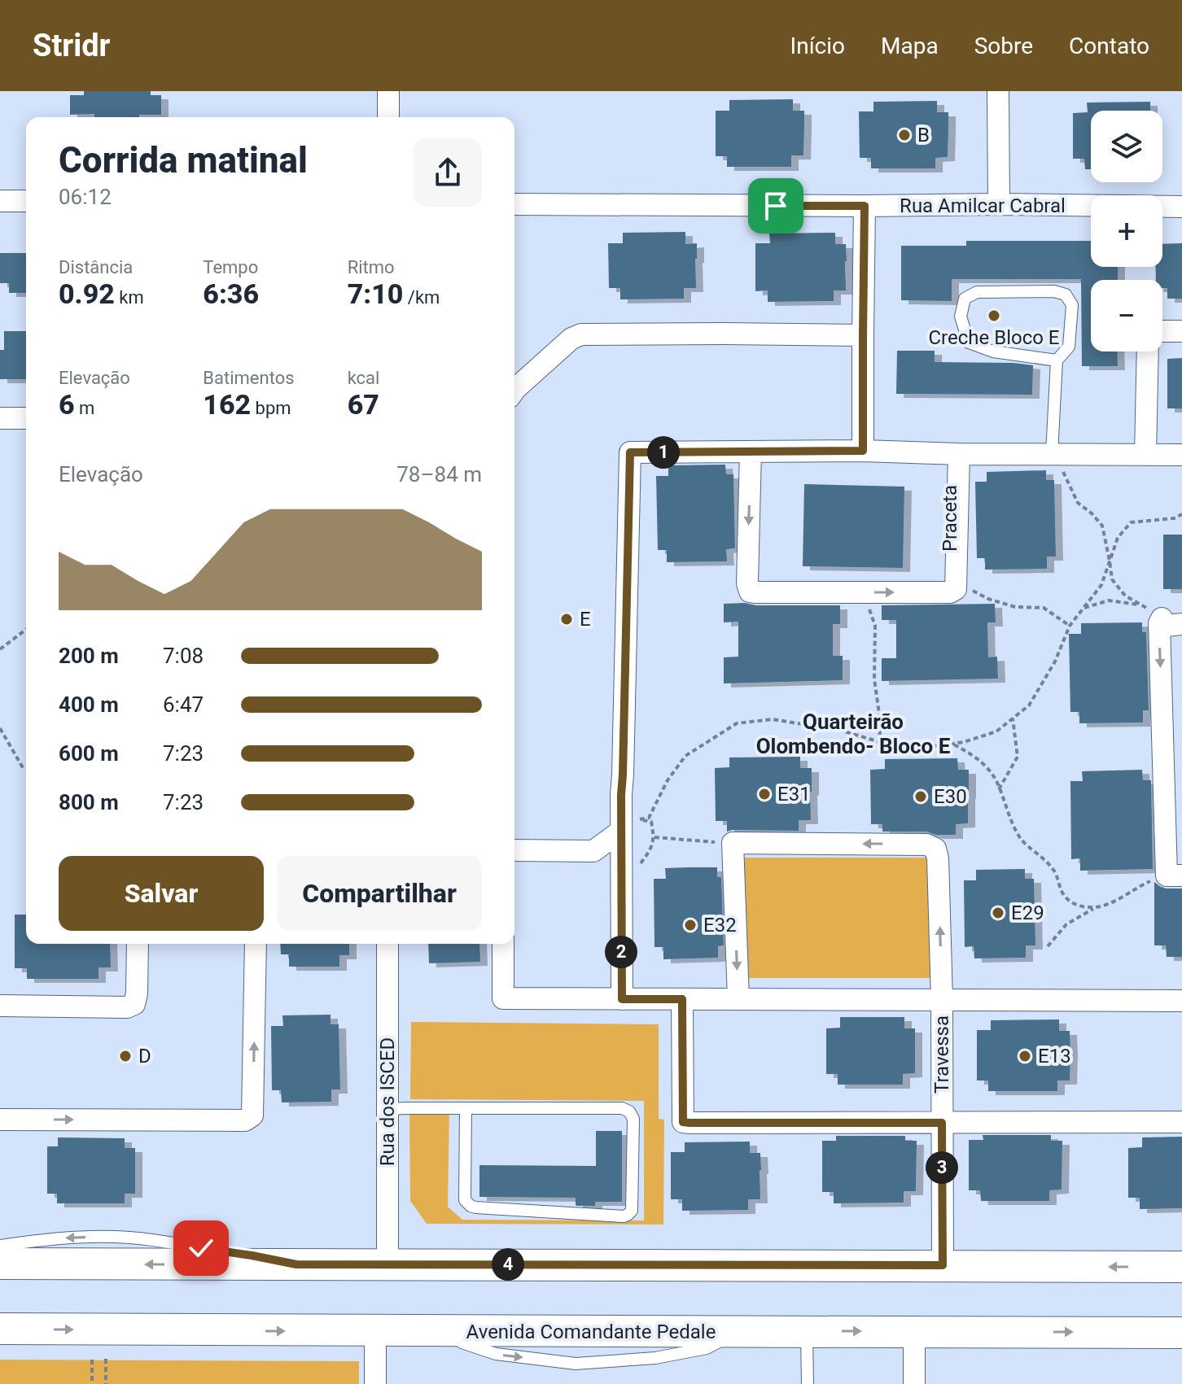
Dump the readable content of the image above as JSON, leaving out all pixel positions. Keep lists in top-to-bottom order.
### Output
{
  "streets": {
    "street": [
      "Rua Amilcar Cabral",
      "Travessa",
      "Rua dos ISCED",
      "Avenida Comandante Pedale"
    ]
  },
  "districts": ["Quarteirão Olombendo- Bloco E"],
  "places": [
    "B",
    "Creche Bloco E",
    "E",
    "E31",
    "E30",
    "E29",
    "E32",
    "D",
    "E13"
  ],
  "page": {
    "header": "Stridr",
    "nav": [
      "Início",
      "Mapa",
      "Sobre",
      "Contato"
    ],
    "map_buttons": ["+", "−"],
    "heading": ["Corrida matinal", "06:12"],
    "stats": [
      ["Distância", "0.92 km"],
      ["Tempo", "6:36"],
      ["Ritmo", "7:10 /km"],
      ["Elevação", "6 m"],
      ["Batimentos", "162 bpm"],
      ["kcal", "67"]
    ],
    "pins": [
      "1",
      "2",
      "3",
      "4"
    ],
    "chart": ["Elevação", "78–84 m"],
    "list": [
      {
        "name": "200 m",
        "note": "7:08"
      },
      {
        "name": "400 m",
        "note": "6:47"
      },
      {
        "name": "600 m",
        "note": "7:23"
      },
      {
        "name": "800 m",
        "note": "7:23"
      }
    ],
    "buttons": ["Salvar", "Compartilhar"]
  }
}
